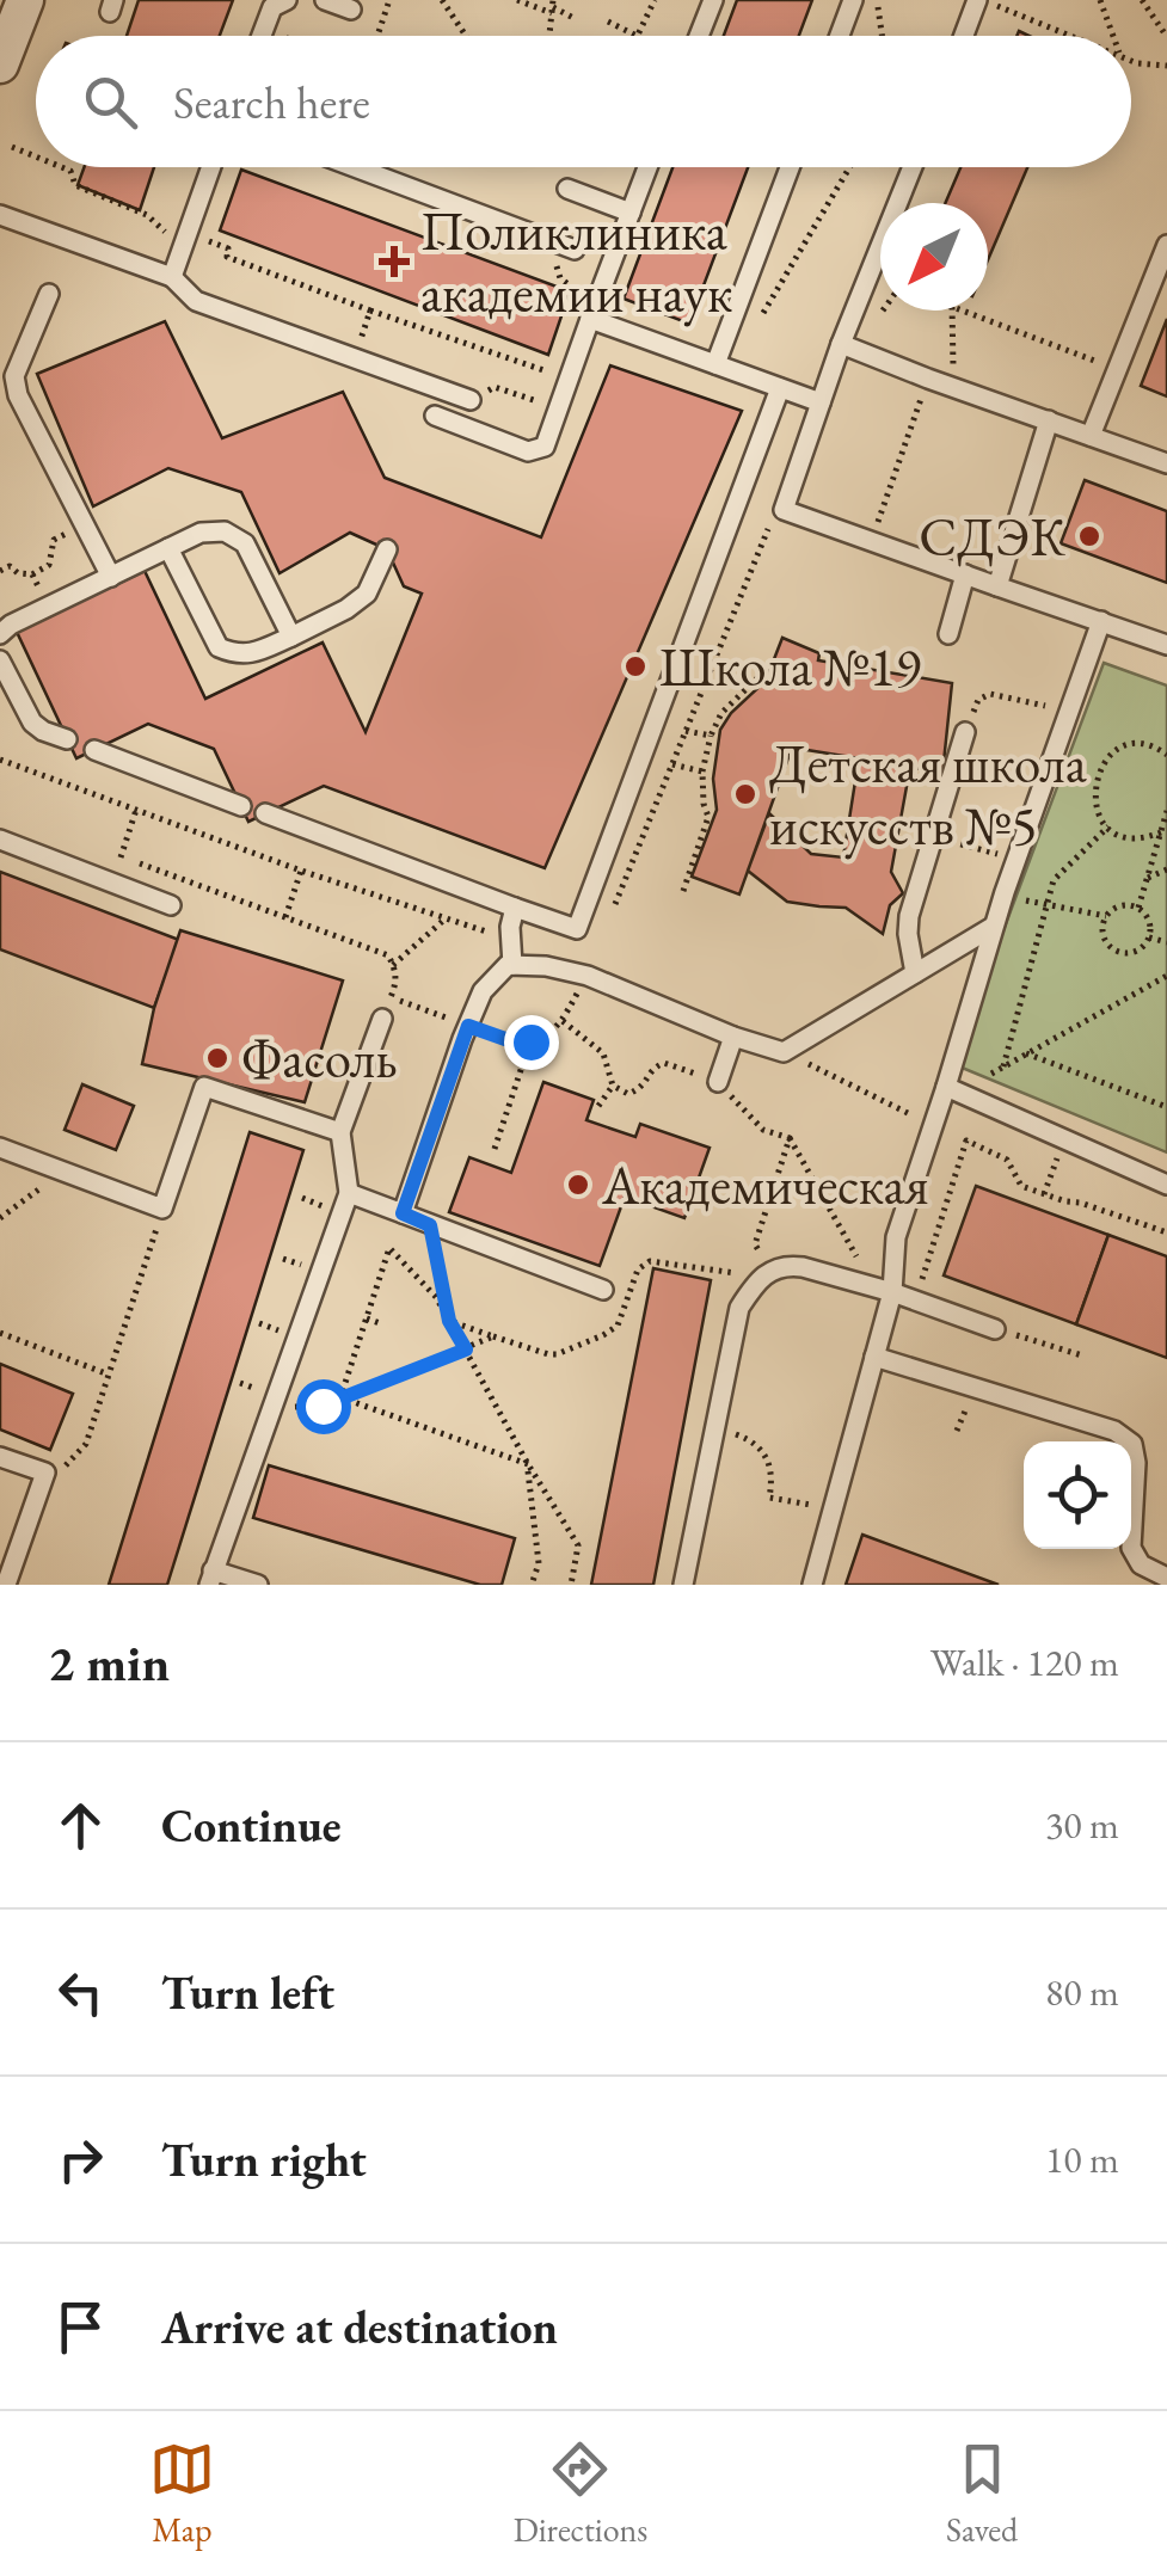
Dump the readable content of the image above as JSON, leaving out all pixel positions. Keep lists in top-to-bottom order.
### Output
{
  "places": {
    "health": ["Поликлиника академии наук"],
    "other": [
      "СДЭК",
      "Школа №19",
      "Детская школа искусств №5",
      "Фасоль",
      "Академическая"
    ]
  },
  "north": "bottom left",
  "page": {
    "search": "Search here",
    "heading": ["2 min", "Walk · 120 m"],
    "list": [
      ["Continue", "30 m"],
      ["Turn left", "80 m"],
      ["Turn right", "10 m"],
      "Arrive at destination"
    ],
    "nav": ["Map", "Directions", "Saved"]
  }
}
